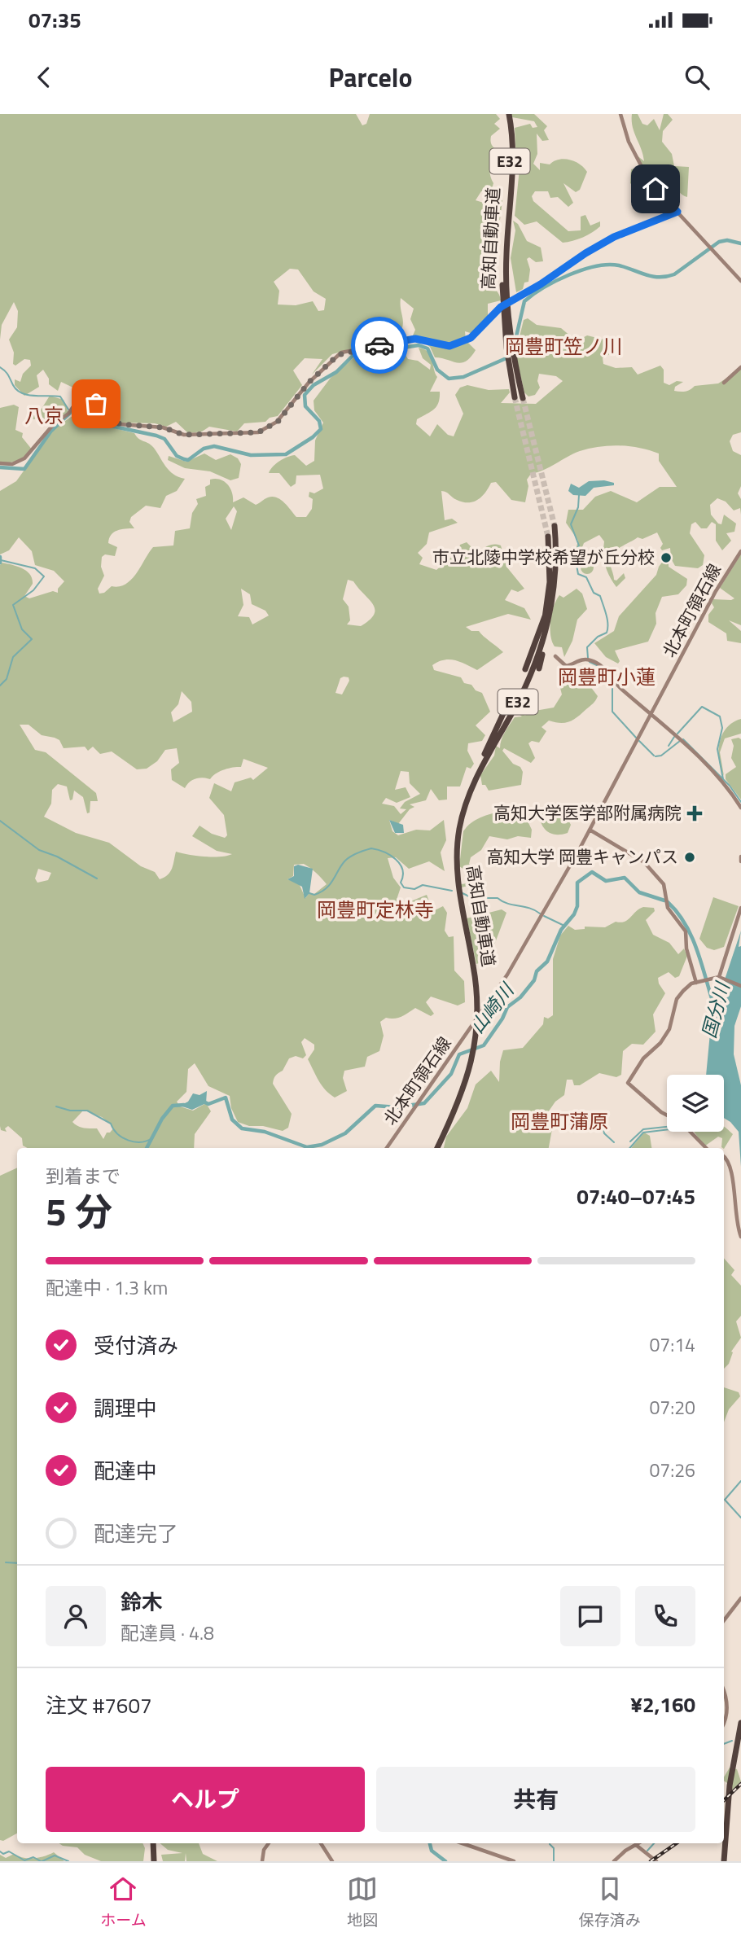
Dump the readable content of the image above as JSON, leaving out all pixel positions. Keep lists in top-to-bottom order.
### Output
{
  "streets": {
    "highway": ["E32", "高知自動車道"],
    "main road": ["北本町領石線"]
  },
  "districts": [
    "岡豊町笠ノ川",
    "八京",
    "岡豊町小蓮",
    "岡豊町定林寺",
    "岡豊町蒲原"
  ],
  "water": ["山崎川", "国分川"],
  "places": {
    "other": ["市立北陵中学校希望が丘分校", "高知大学 岡豊キャンパス"],
    "health": ["高知大学医学部附属病院"]
  },
  "page": {
    "status": "07:35",
    "header": "Parcelo",
    "heading": ["5 分", "到着まで", "07:40–07:45"],
    "panel": [
      "鈴木",
      "配達員 · 4.8",
      "注文 #7607",
      "¥2,160"
    ],
    "bar": "配達中 · 1.3 km",
    "list": [
      ["受付済み", "07:14"],
      ["調理中", "07:20"],
      ["配達中", "07:26"],
      "配達完了"
    ],
    "buttons": ["ヘルプ", "共有"],
    "tabs": ["ホーム", "地図", "保存済み"]
  }
}
